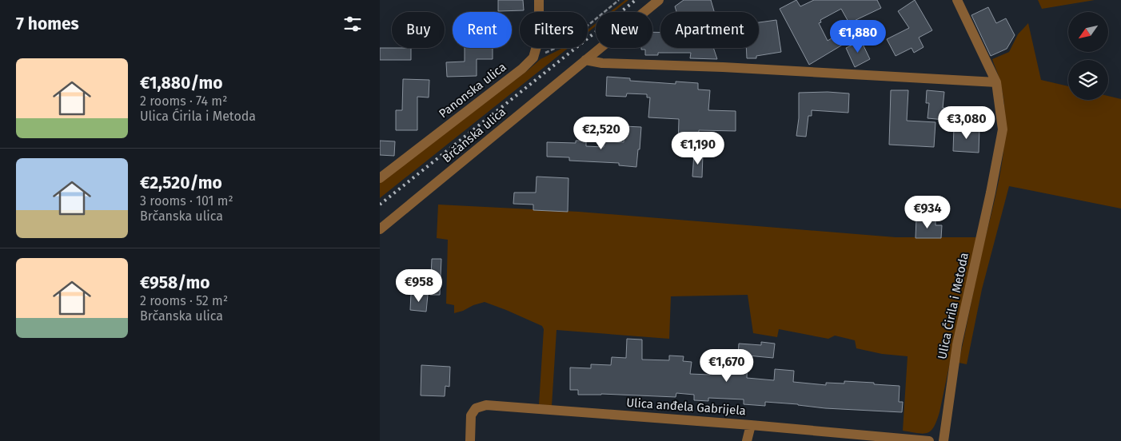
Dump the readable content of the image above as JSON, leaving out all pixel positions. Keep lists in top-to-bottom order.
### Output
{
  "streets": {
    "street": [
      "Panonska ulica",
      "Brčanska ulica",
      "Ulica Ćirila i Metoda",
      "Ulica anđela Gabrijela"
    ]
  },
  "north": "bottom left",
  "page": {
    "heading": "7 homes",
    "chip": [
      "Buy",
      "Rent",
      "Filters",
      "New",
      "Apartment"
    ],
    "price": [
      "€1,880",
      "€3,080",
      "€2,520",
      "€1,190",
      "€934",
      "€958",
      "€1,670"
    ],
    "list": [
      {
        "name": "€1,880/mo",
        "note": "2 rooms · 74 m² · Ulica Ćirila i Metoda"
      },
      {
        "name": "€2,520/mo",
        "note": "3 rooms · 101 m² · Brčanska ulica"
      },
      {
        "name": "€958/mo",
        "note": "2 rooms · 52 m² · Brčanska ulica"
      }
    ]
  }
}
